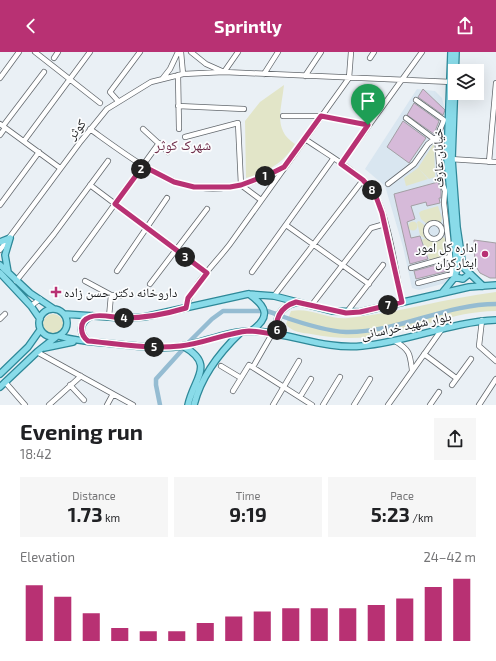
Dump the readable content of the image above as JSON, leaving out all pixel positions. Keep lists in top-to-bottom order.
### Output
{
  "streets": {
    "main road": ["خیابان عارف", "بلوار شهید خراسانی"],
    "street": ["کوثر"]
  },
  "districts": ["شهرک کوثر"],
  "places": {
    "other": ["اداره کل امور ایثارکران"],
    "health": ["داروخانه دکتر حسن زاده"]
  },
  "page": {
    "header": "Sprintly",
    "pins": [
      "2",
      "1",
      "8",
      "3",
      "7",
      "4",
      "6",
      "5"
    ],
    "heading": ["Evening run", "18:42"],
    "stats": [
      ["Distance", "1.73 km"],
      ["Time", "9:19"],
      ["Pace", "5:23 /km"]
    ],
    "chart": ["Elevation", "24–42 m"]
  }
}
